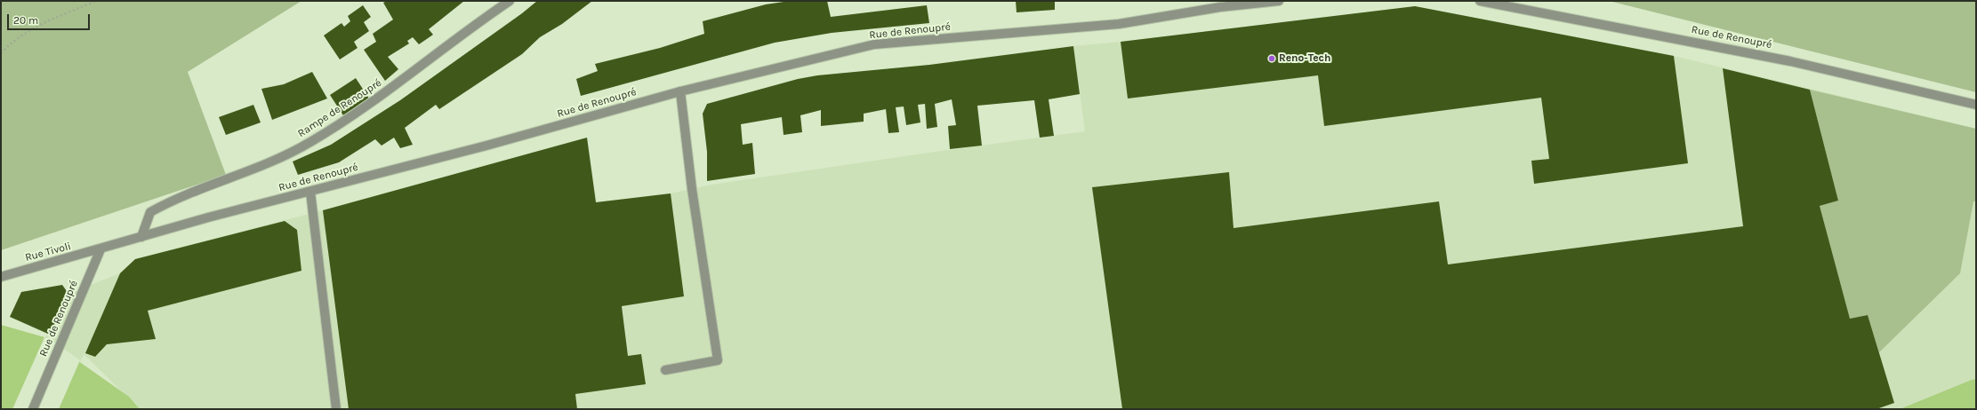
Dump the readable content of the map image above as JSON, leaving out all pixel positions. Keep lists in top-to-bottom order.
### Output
{
  "streets": {
    "street": ["Rue de Renoupré", "Rampe de Renoupré", "Rue Tivoli"]
  },
  "crossings": [
    ["Rue de Renoupré", "Rampe de Renoupré"],
    ["Rue de Renoupré", "Rue Tivoli"]
  ],
  "places": ["Reno-Tech"],
  "scale_bar": "20 m"
}
